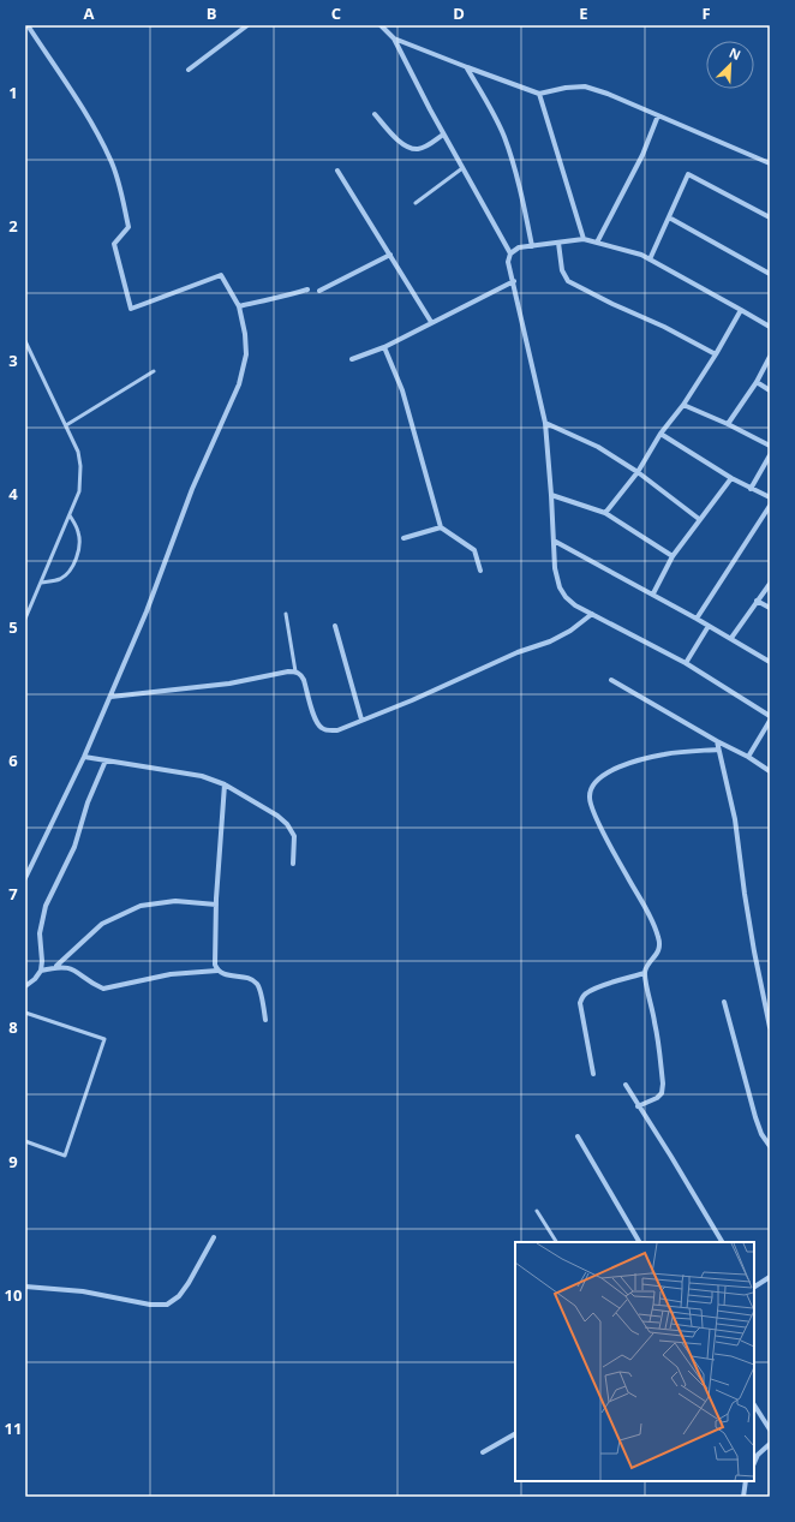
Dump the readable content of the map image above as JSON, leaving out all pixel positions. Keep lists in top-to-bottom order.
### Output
{
  "north": "top right",
  "grid": {
    "columns": [
      "A",
      "B",
      "C",
      "D",
      "E",
      "F"
    ],
    "rows": [
      "1",
      "2",
      "3",
      "4",
      "5",
      "6",
      "7",
      "8",
      "9",
      "10",
      "11"
    ]
  }
}
